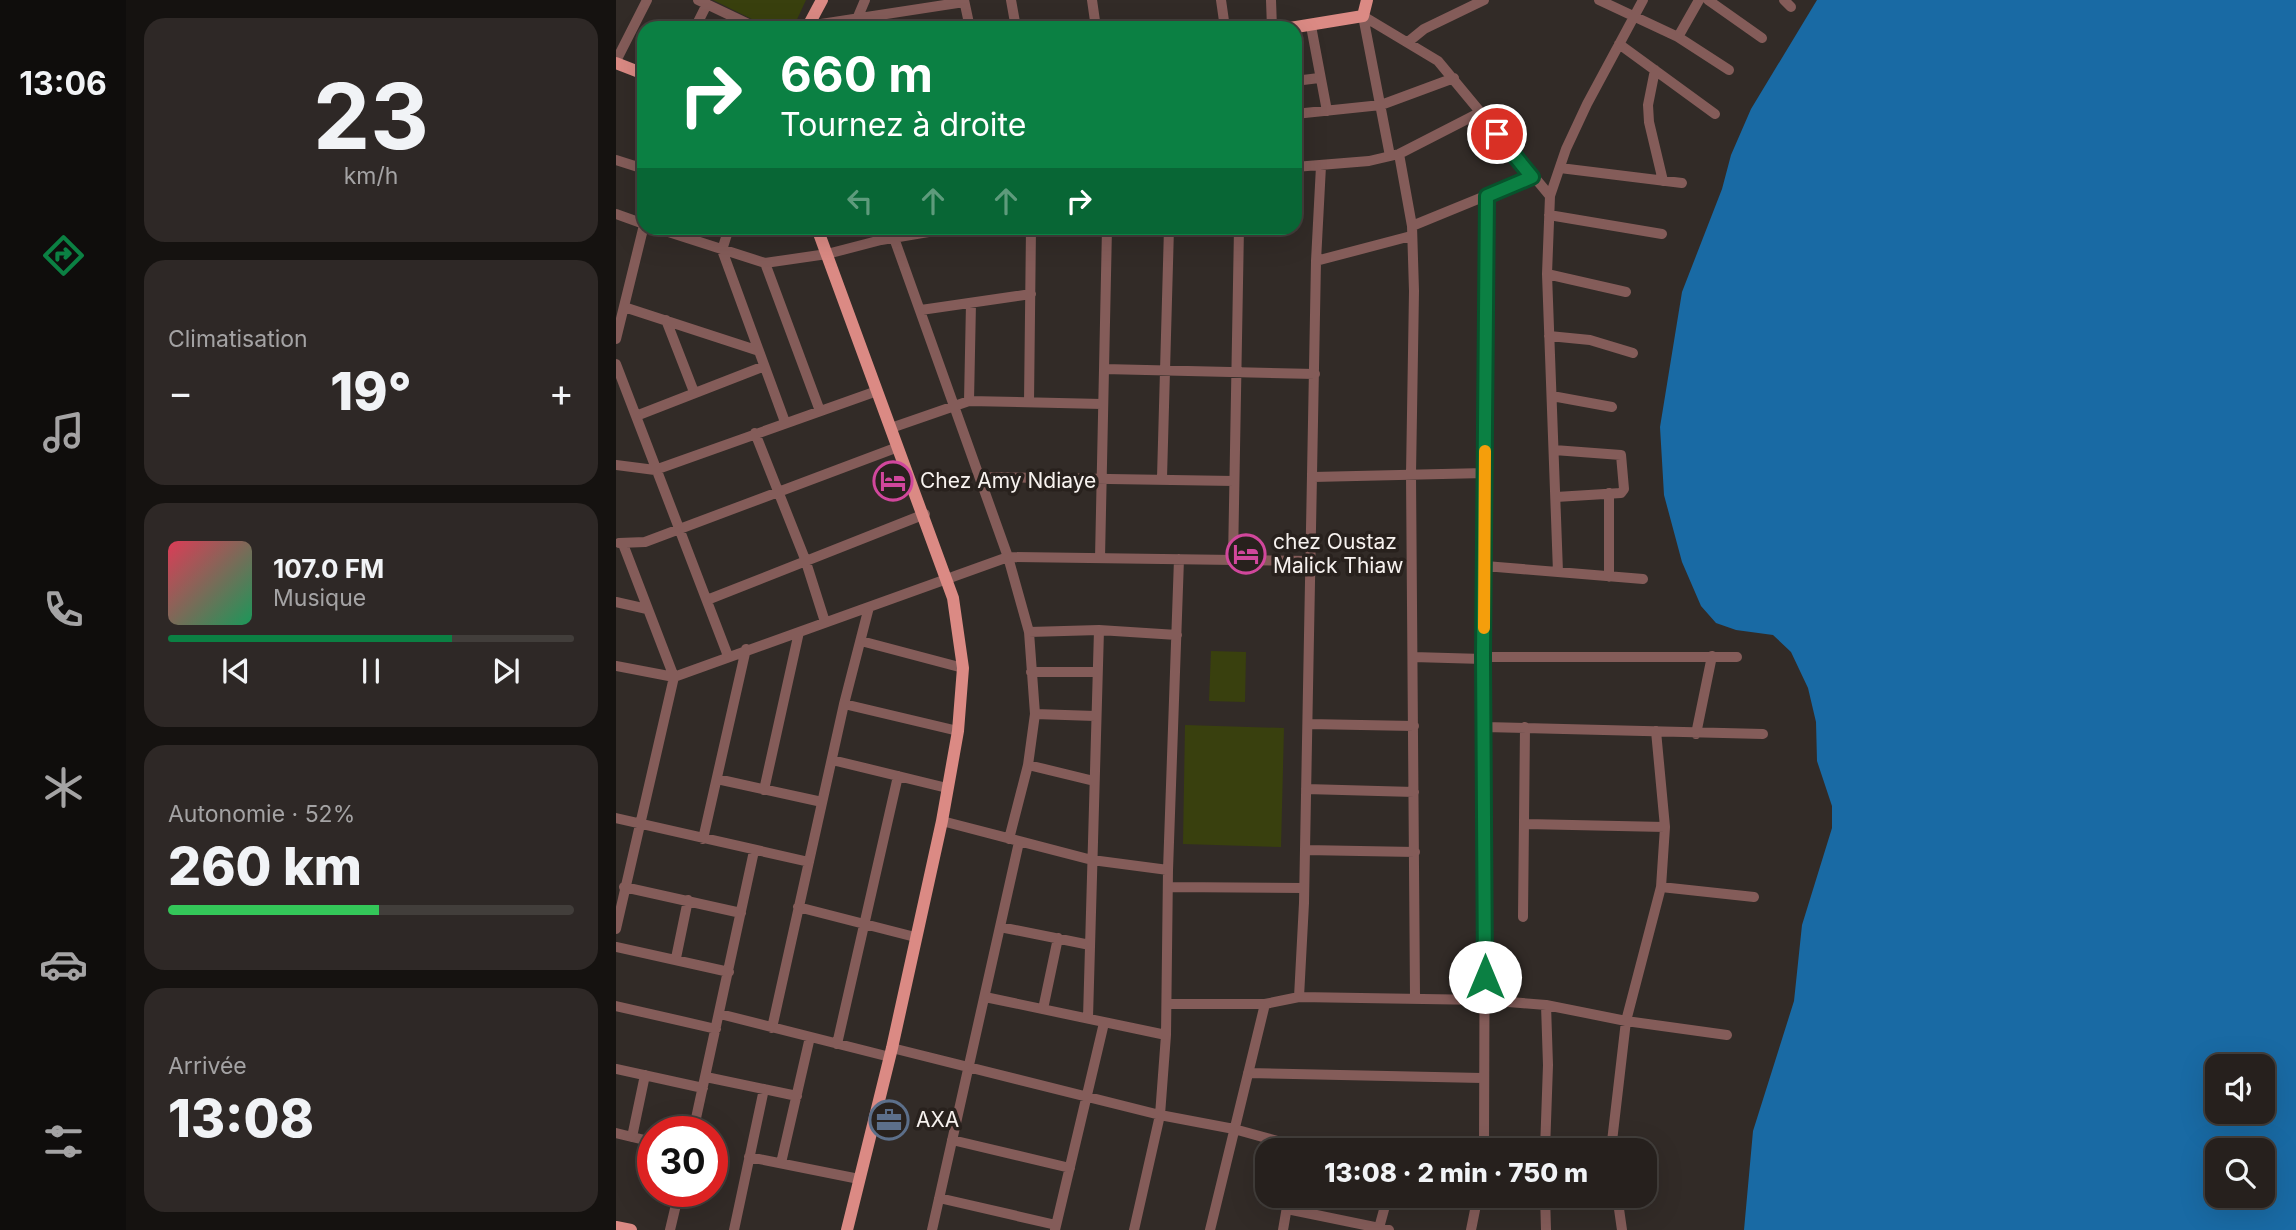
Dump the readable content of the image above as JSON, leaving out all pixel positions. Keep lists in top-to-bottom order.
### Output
{
  "places": {
    "hotel": ["Chez Amy Ndiaye", "chez Oustaz Malick Thiaw"],
    "office": ["AXA"]
  },
  "page": {
    "tabs": "13:06",
    "tile": [
      ["23", "km/h"],
      "Climatisation",
      ["Autonomie · 52%", "260 km"],
      ["Arrivée", "13:08"]
    ],
    "turn": ["660 m", "Tournez à droite"],
    "heat": ["−", "19°", "+"],
    "song": ["107.0 FM", "Musique"],
    "limit": "30",
    "trip": "13:08 · 2 min · 750 m"
  }
}
